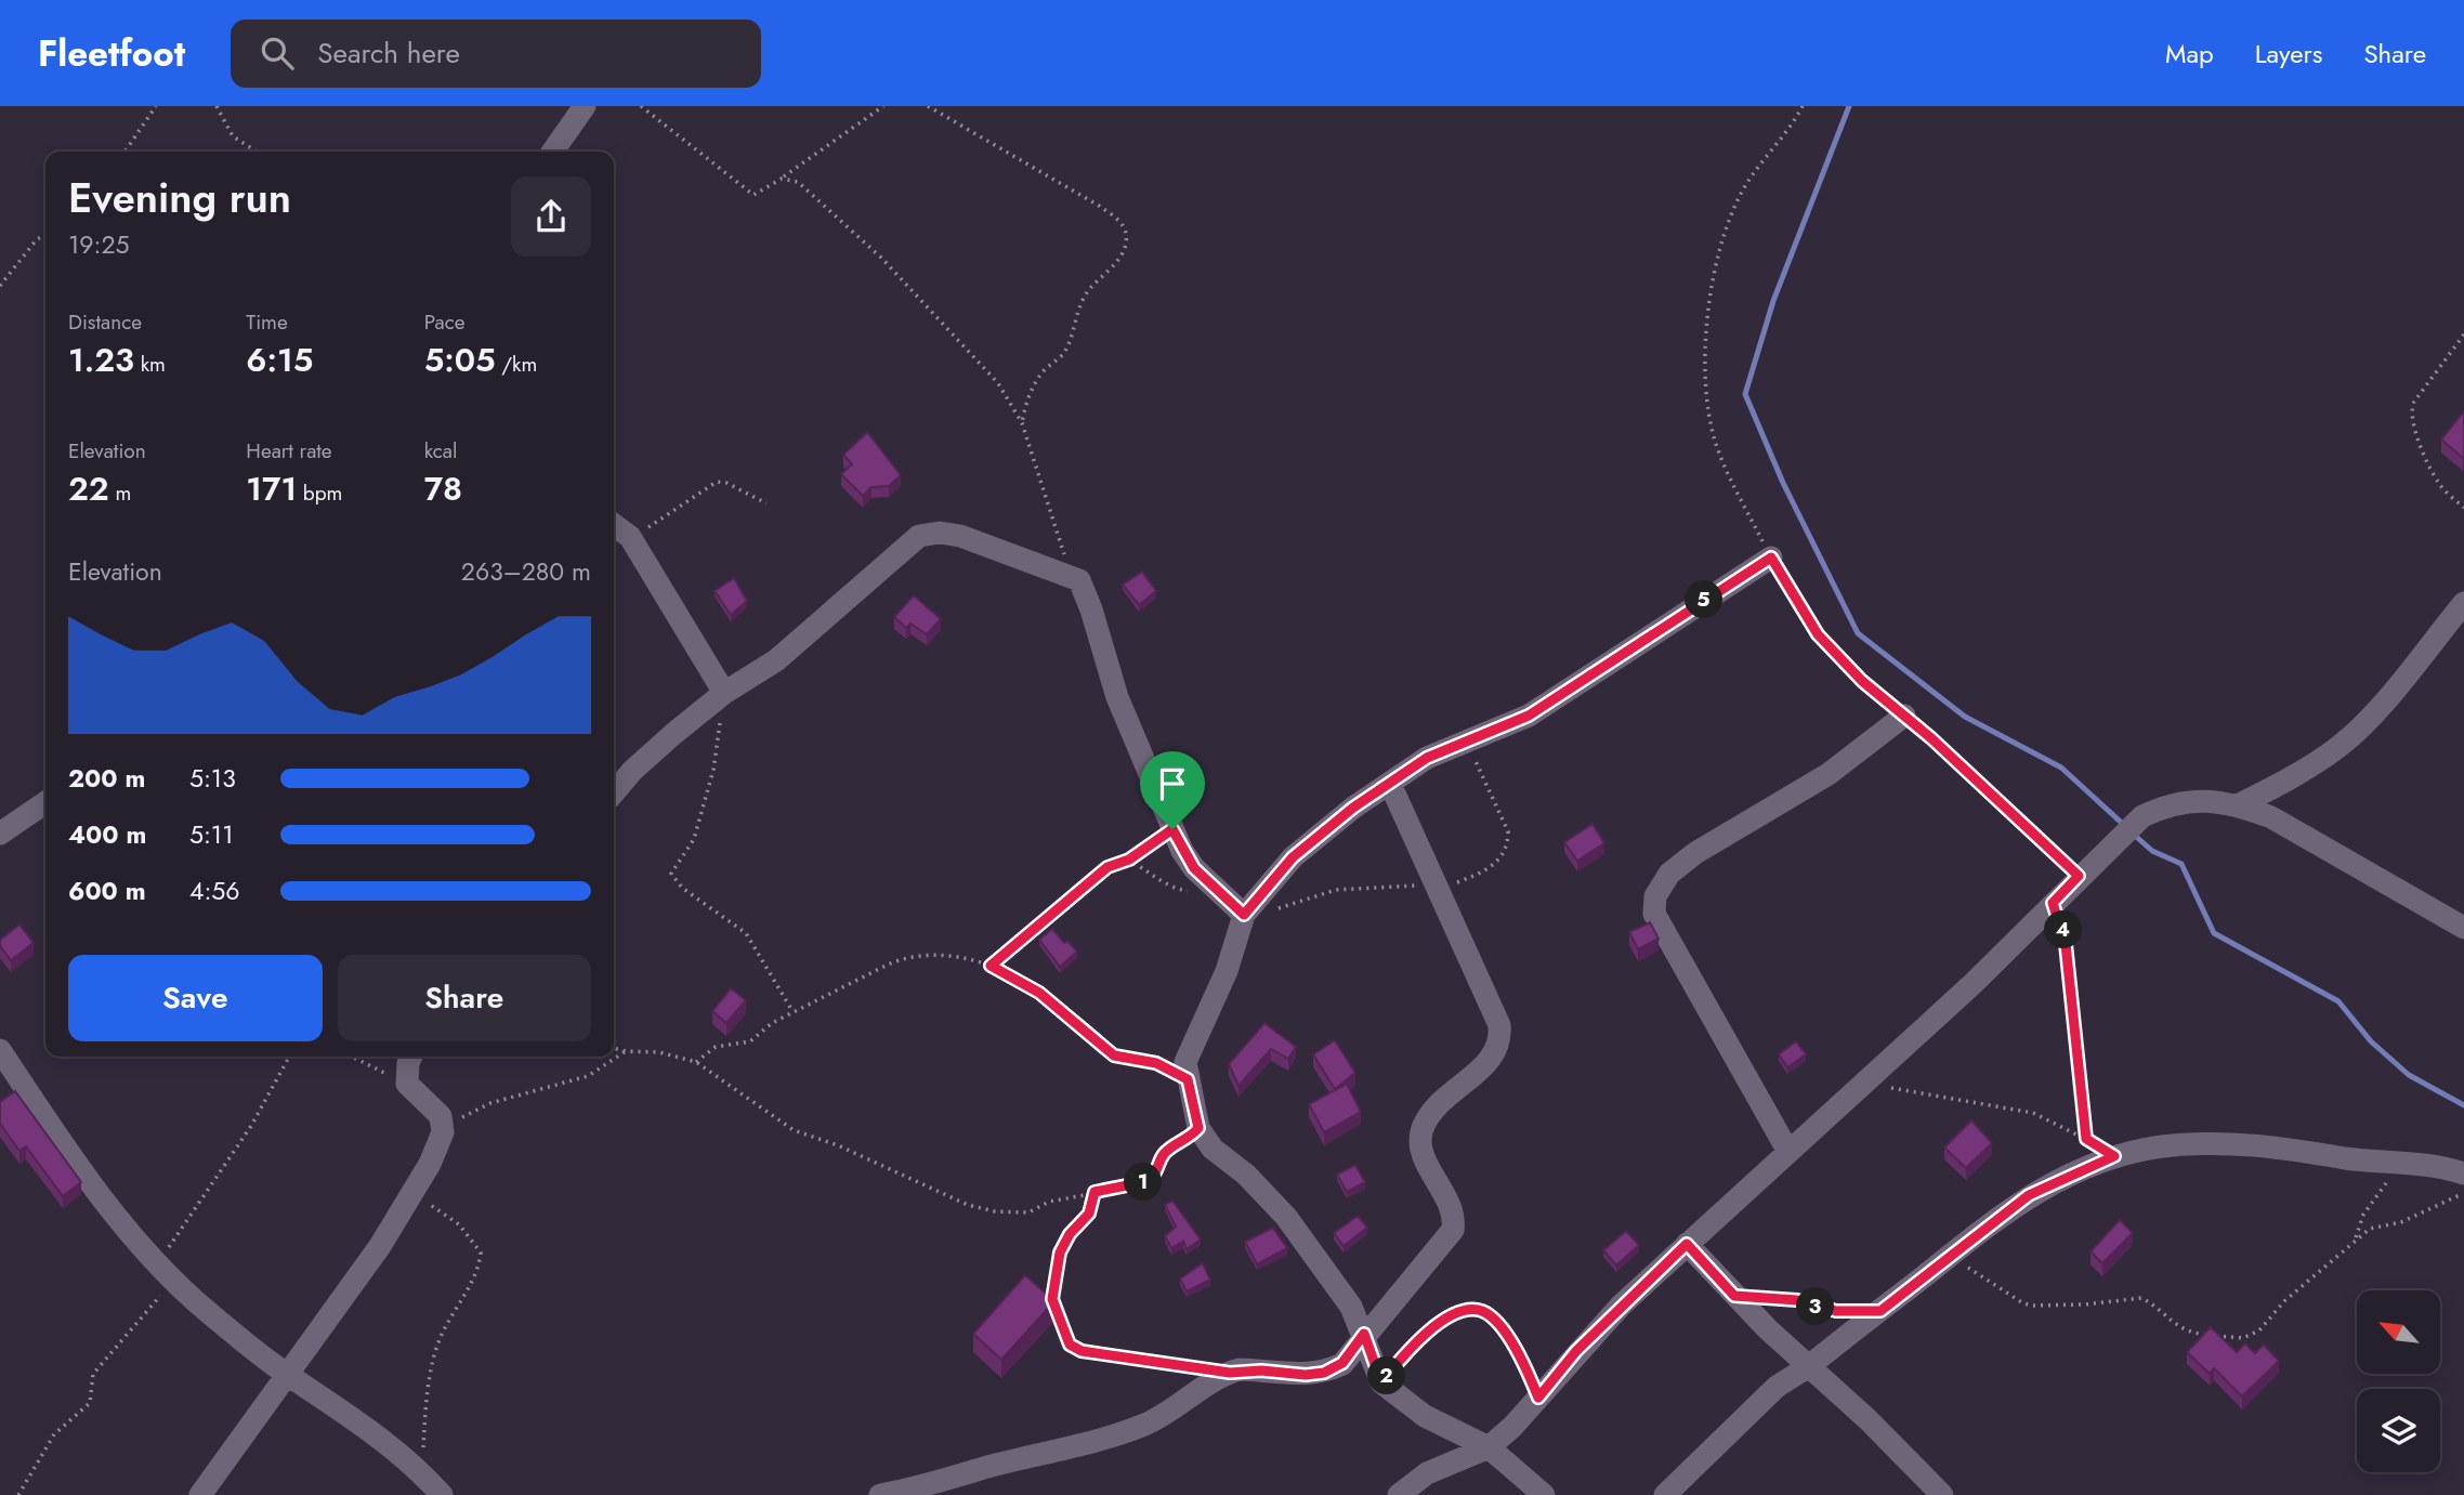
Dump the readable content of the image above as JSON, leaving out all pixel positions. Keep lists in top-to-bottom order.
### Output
{
  "north": "top left",
  "page": {
    "header": "Fleetfoot",
    "search": "Search here",
    "nav": ["Map", "Layers", "Share"],
    "heading": ["Evening run", "19:25"],
    "stats": [
      ["Distance", "1.23 km"],
      ["Time", "6:15"],
      ["Pace", "5:05 /km"],
      ["Elevation", "22 m"],
      ["Heart rate", "171 bpm"],
      ["kcal", "78"]
    ],
    "chart": ["Elevation", "263–280 m"],
    "pins": [
      "5",
      "4",
      "1",
      "3",
      "2"
    ],
    "list": [
      {
        "name": "200 m",
        "note": "5:13"
      },
      {
        "name": "400 m",
        "note": "5:11"
      },
      {
        "name": "600 m",
        "note": "4:56"
      }
    ],
    "buttons": ["Save", "Share"]
  }
}
